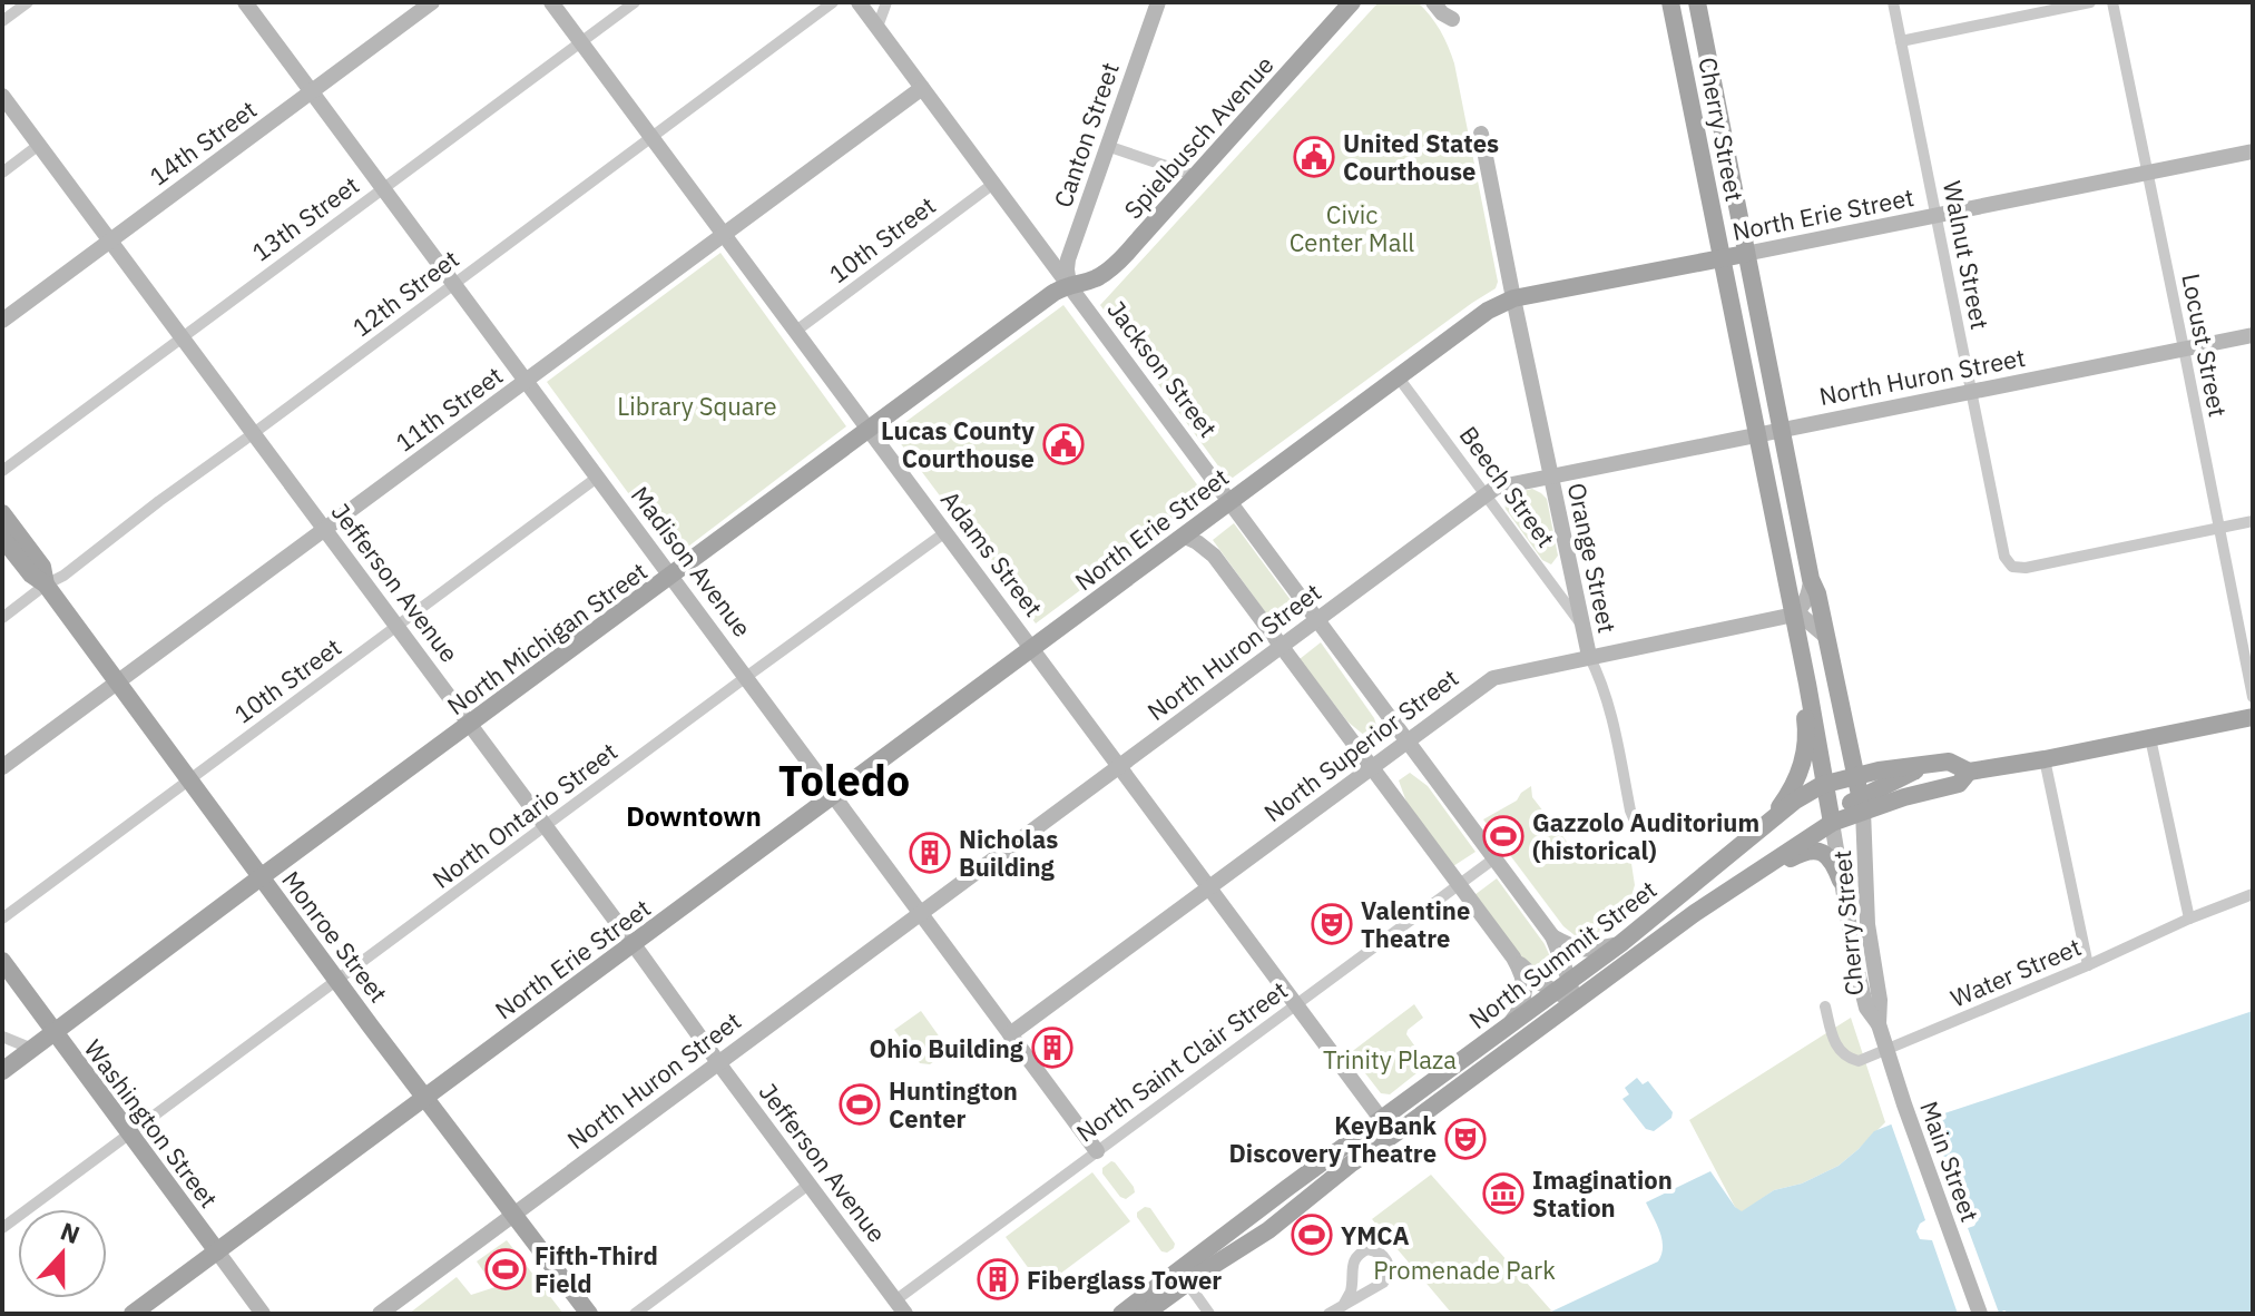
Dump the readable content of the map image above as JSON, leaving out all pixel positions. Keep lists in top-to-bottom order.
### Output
{
  "streets": {
    "main road": [
      "Cherry Street",
      "Spielbusch Avenue",
      "North Erie Street",
      "North Michigan Street",
      "Monroe Street",
      "North Summit Street",
      "Washington Street"
    ],
    "street": [
      "Canton Street",
      "14th Street",
      "13th Street",
      "10th Street",
      "Walnut Street",
      "12th Street",
      "Locust Street",
      "Jackson Street",
      "North Huron Street",
      "11th Street",
      "Beech Street",
      "Adams Street",
      "Orange Street",
      "Madison Avenue",
      "Jefferson Avenue",
      "North Superior Street",
      "North Ontario Street",
      "Water Street",
      "North Saint Clair Street",
      "Main Street"
    ]
  },
  "crossings": [
    ["Cherry Street", "North Erie Street"],
    ["Cherry Street", "North Huron Street"],
    ["Cherry Street", "North Superior Street"],
    ["Cherry Street", "North Summit Street"],
    ["Cherry Street", "Main Street"],
    ["Canton Street", "Spielbusch Avenue"],
    ["Canton Street", "Jackson Street"],
    ["Canton Street", "North Michigan Street"],
    ["Spielbusch Avenue", "Jackson Street"],
    ["Spielbusch Avenue", "North Michigan Street"],
    ["14th Street", "Madison Avenue"],
    ["14th Street", "Jefferson Avenue"],
    ["North Erie Street", "Walnut Street"],
    ["North Erie Street", "Locust Street"],
    ["North Erie Street", "Jackson Street"],
    ["North Erie Street", "Beech Street"],
    ["North Erie Street", "Adams Street"],
    ["North Erie Street", "Orange Street"],
    ["North Erie Street", "Madison Avenue"],
    ["North Erie Street", "Jefferson Avenue"],
    ["North Erie Street", "Monroe Street"],
    ["North Erie Street", "Washington Street"],
    ["13th Street", "Adams Street"],
    ["13th Street", "Madison Avenue"],
    ["13th Street", "Jefferson Avenue"],
    ["10th Street", "Jackson Street"],
    ["10th Street", "Adams Street"],
    ["10th Street", "Madison Avenue"],
    ["10th Street", "Jefferson Avenue"],
    ["10th Street", "Monroe Street"],
    ["Walnut Street", "Locust Street"],
    ["Walnut Street", "North Huron Street"],
    ["12th Street", "Adams Street"],
    ["12th Street", "Madison Avenue"],
    ["12th Street", "Jefferson Avenue"],
    ["12th Street", "Monroe Street"],
    ["Locust Street", "North Huron Street"],
    ["Jackson Street", "North Huron Street"],
    ["Jackson Street", "11th Street"],
    ["Jackson Street", "North Michigan Street"],
    ["Jackson Street", "North Superior Street"],
    ["Jackson Street", "North Summit Street"],
    ["Jackson Street", "North Saint Clair Street"],
    ["North Huron Street", "Beech Street"],
    ["North Huron Street", "Adams Street"],
    ["North Huron Street", "Orange Street"],
    ["North Huron Street", "Madison Avenue"],
    ["North Huron Street", "Jefferson Avenue"],
    ["North Huron Street", "Monroe Street"],
    ["11th Street", "Adams Street"],
    ["11th Street", "Madison Avenue"],
    ["11th Street", "Jefferson Avenue"],
    ["11th Street", "Monroe Street"],
    ["Beech Street", "Orange Street"],
    ["Adams Street", "North Michigan Street"],
    ["Adams Street", "North Superior Street"],
    ["Adams Street", "North Ontario Street"],
    ["Adams Street", "North Summit Street"],
    ["Adams Street", "North Saint Clair Street"],
    ["Orange Street", "North Superior Street"],
    ["Madison Avenue", "North Michigan Street"],
    ["Madison Avenue", "North Superior Street"],
    ["Madison Avenue", "North Ontario Street"],
    ["Madison Avenue", "North Saint Clair Street"],
    ["Jefferson Avenue", "North Michigan Street"],
    ["Jefferson Avenue", "North Ontario Street"],
    ["Jefferson Avenue", "North Saint Clair Street"],
    ["North Michigan Street", "Monroe Street"],
    ["North Michigan Street", "Washington Street"],
    ["North Ontario Street", "Monroe Street"],
    ["North Ontario Street", "Washington Street"]
  ],
  "districts": ["Toledo", "Downtown"],
  "parks": [
    "Civic Center Mall",
    "Library Square",
    "Trinity Plaza",
    "Promenade Park"
  ],
  "places": {
    "public building": ["United States Courthouse", "Lucas County Courthouse"],
    "sports": [
      "Gazzolo Auditorium (historical)",
      "Huntington Center",
      "YMCA",
      "Fifth-Third Field"
    ],
    "building": ["Nicholas Building", "Ohio Building", "Fiberglass Tower"],
    "theatre": ["Valentine Theatre", "KeyBank Discovery Theatre"],
    "museum": ["Imagination Station"]
  },
  "north": "top"
}
